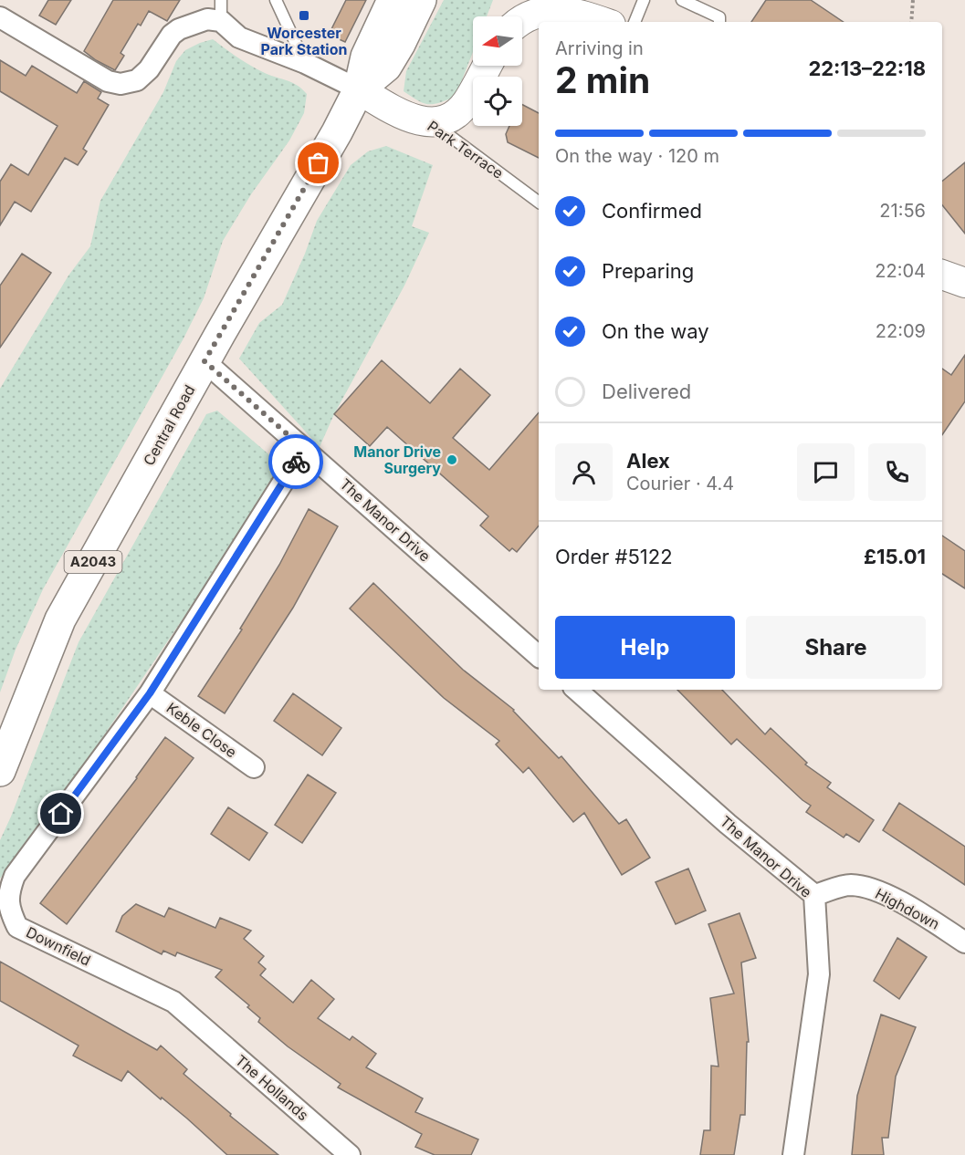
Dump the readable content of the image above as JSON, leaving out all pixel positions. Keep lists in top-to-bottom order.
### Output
{
  "streets": {
    "main road": ["Central Road", "A2043"],
    "street": [
      "Park Terrace",
      "The Manor Drive",
      "Keble Close",
      "Highdown",
      "Downfield",
      "The Hollands"
    ]
  },
  "crossings": [
    ["Park Terrace", "Central Road"],
    ["Central Road", "The Manor Drive"],
    ["The Manor Drive", "Highdown"],
    ["The Manor Drive", "Downfield"],
    ["Keble Close", "Downfield"],
    ["Downfield", "The Hollands"]
  ],
  "places": {
    "transit": ["Worcester Park Station"],
    "other": ["Manor Drive Surgery"]
  },
  "north": "left",
  "page": {
    "heading": ["2 min", "Arriving in", "22:13–22:18"],
    "panel": [
      "Alex",
      "Courier · 4.4",
      "Order #5122",
      "£15.01"
    ],
    "bar": "On the way · 120 m",
    "list": [
      ["Confirmed", "21:56"],
      ["Preparing", "22:04"],
      ["On the way", "22:09"],
      "Delivered"
    ],
    "buttons": ["Help", "Share"]
  }
}
